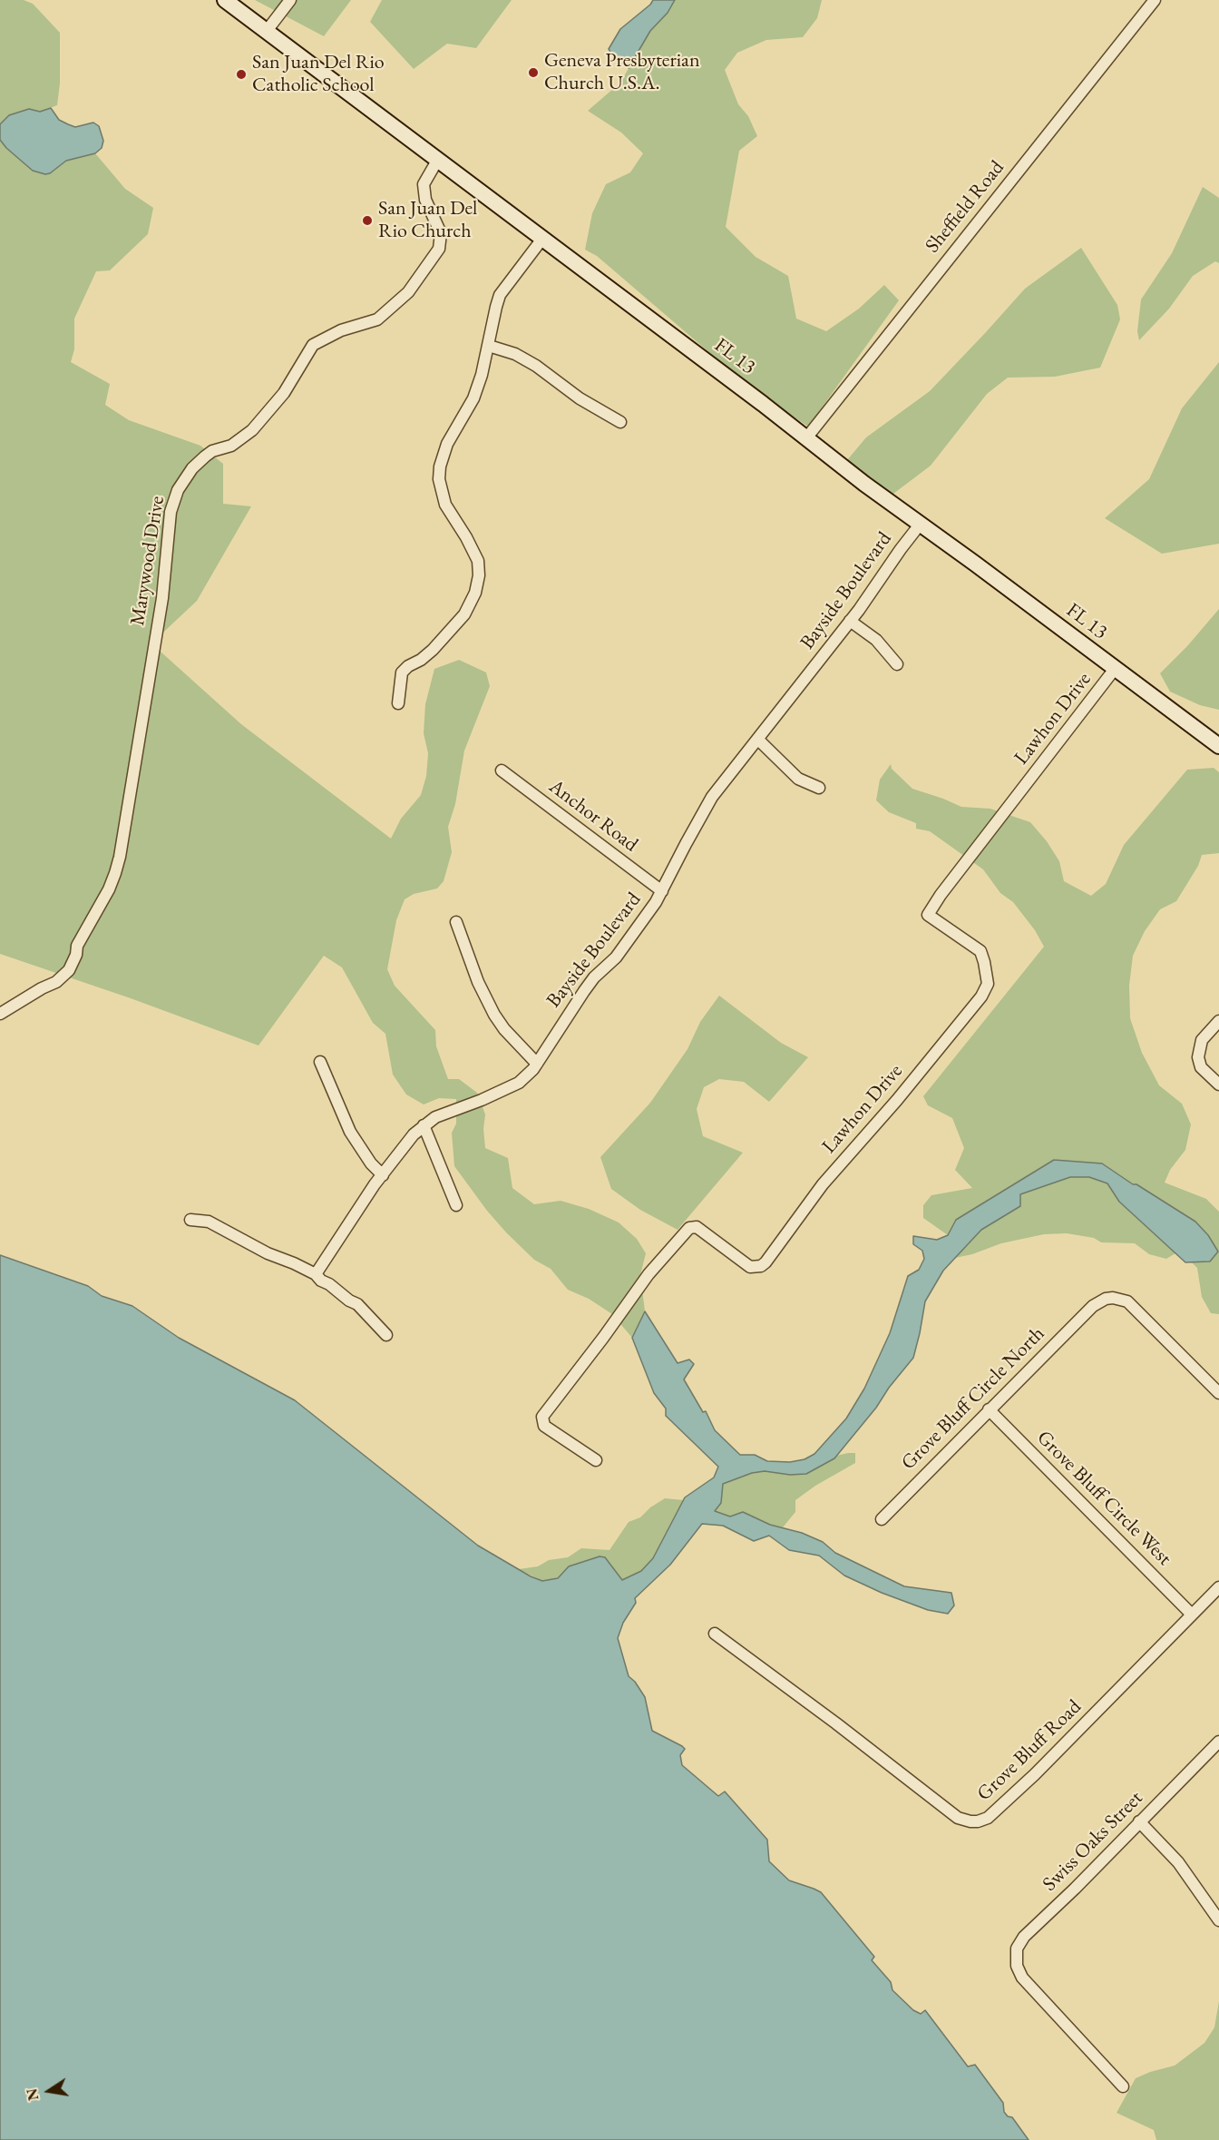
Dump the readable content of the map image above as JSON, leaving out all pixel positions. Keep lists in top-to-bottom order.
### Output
{
  "streets": {
    "main road": ["FL 13"],
    "street": [
      "Sheffield Road",
      "Marywood Drive",
      "Bayside Boulevard",
      "Lawhon Drive",
      "Anchor Road",
      "Grove Bluff Circle North",
      "Grove Bluff Circle West",
      "Grove Bluff Road",
      "Swiss Oaks Street"
    ]
  },
  "crossings": [
    ["Sheffield Road", "FL 13"],
    ["FL 13", "Marywood Drive"],
    ["FL 13", "Bayside Boulevard"],
    ["FL 13", "Lawhon Drive"],
    ["Bayside Boulevard", "Anchor Road"],
    ["Grove Bluff Circle North", "Grove Bluff Circle West"],
    ["Grove Bluff Circle West", "Grove Bluff Road"]
  ],
  "places": ["Geneva Presbyterian Church U.S.A.", "San Juan Del Rio Catholic School", "San Juan Del Rio Church"],
  "north": "left"
}
